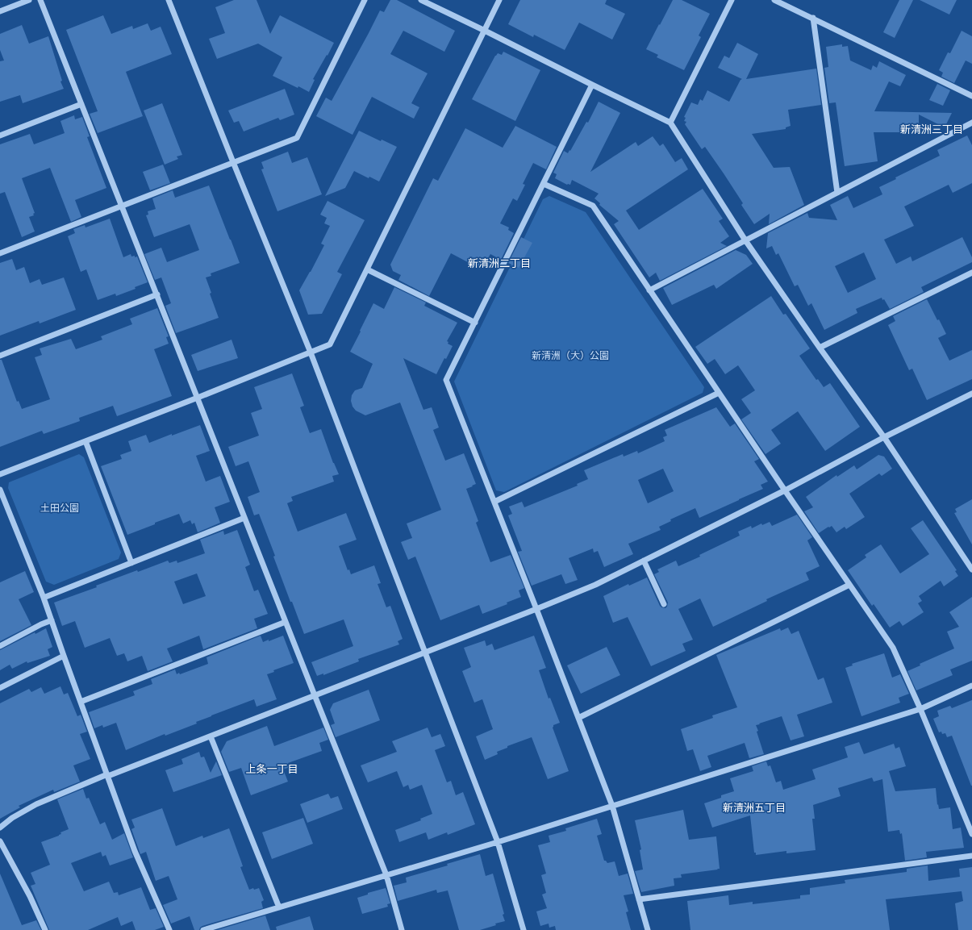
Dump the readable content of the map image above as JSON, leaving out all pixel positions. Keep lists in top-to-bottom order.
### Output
{
  "districts": [
    "新清洲三丁目",
    "新清洲二丁目",
    "上条一丁目",
    "新清洲五丁目"
  ],
  "parks": ["新清洲（大）公園", "土田公園"]
}
